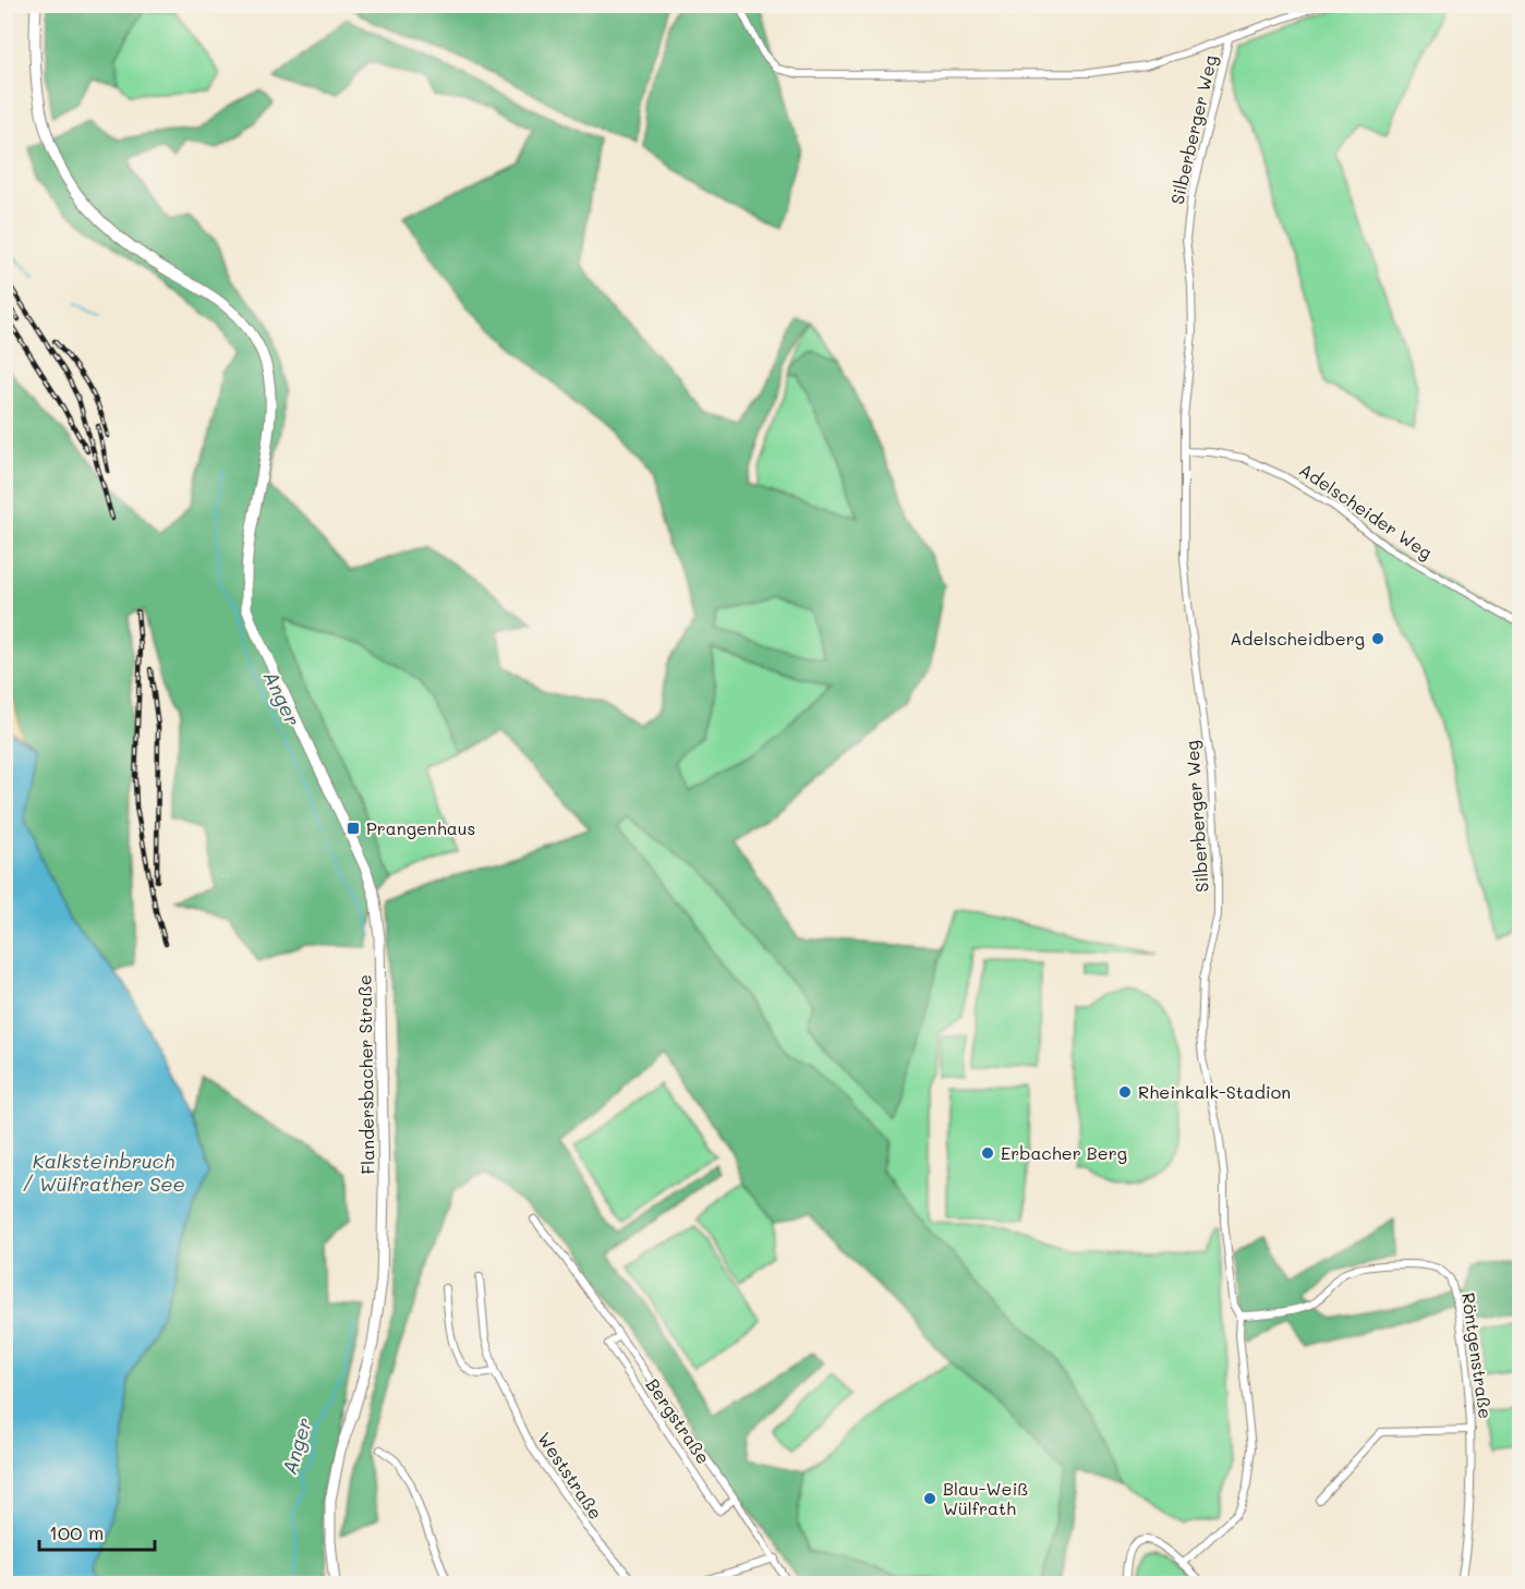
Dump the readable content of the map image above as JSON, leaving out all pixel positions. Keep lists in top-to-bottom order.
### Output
{
  "streets": {
    "street": [
      "Silberberger Weg",
      "Adelscheider Weg",
      "Flandersbacher Straße",
      "Röntgenstraße",
      "Bergstraße",
      "Weststraße"
    ]
  },
  "crossings": [
    ["Silberberger Weg", "Adelscheider Weg"],
    ["Silberberger Weg", "Röntgenstraße"]
  ],
  "water": ["Anger", "Kalksteinbruch / Wülfrather See"],
  "places": {
    "other": [
      "Adelscheidberg",
      "Rheinkalk-Stadion",
      "Erbacher Berg",
      "Blau-Weiß Wülfrath"
    ],
    "transit": ["Prangenhaus"]
  },
  "scale_bar": "100 m"
}
